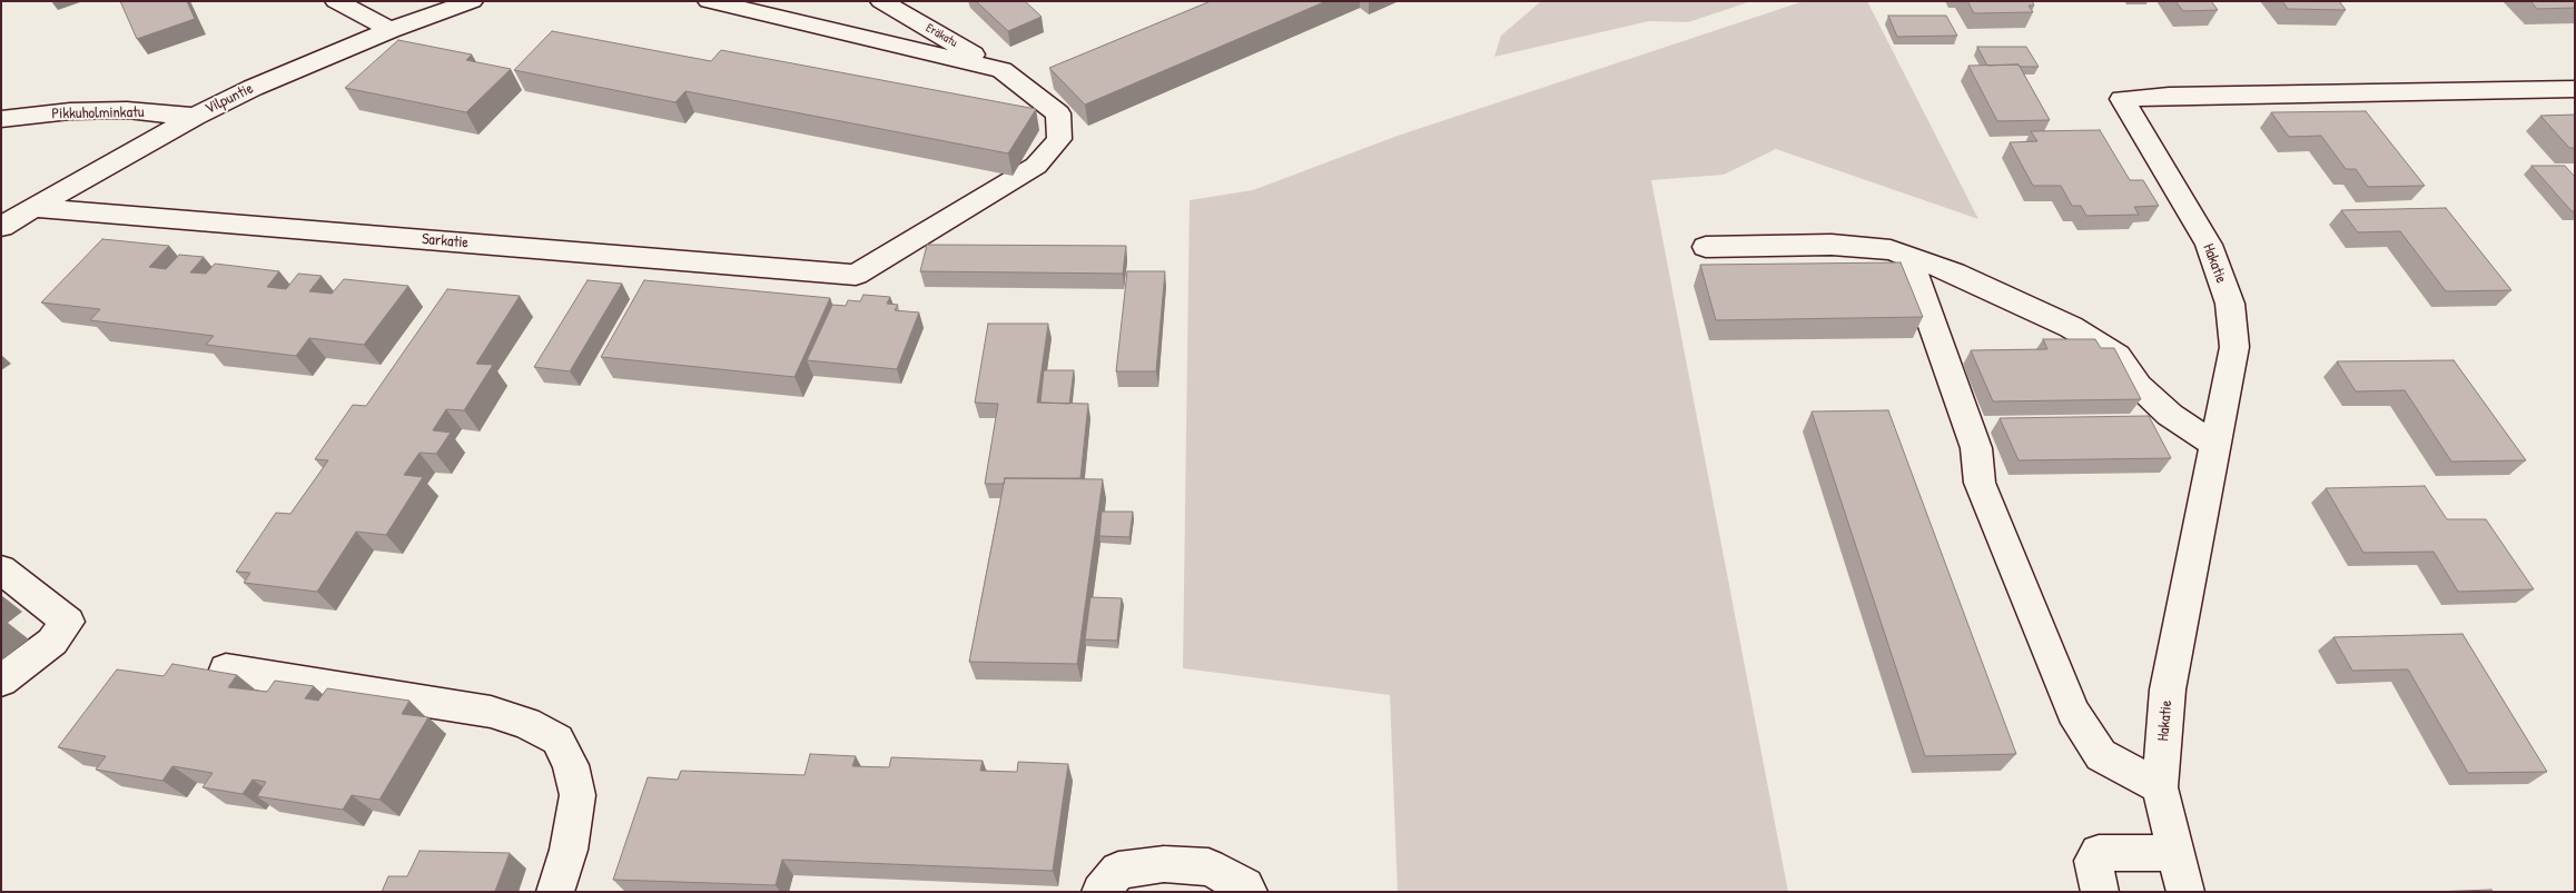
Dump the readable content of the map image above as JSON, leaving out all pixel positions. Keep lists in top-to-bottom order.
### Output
{
  "streets": {
    "street": [
      "Eräkatu",
      "Vilpuntie",
      "Pikkuholminkatu",
      "Sarkatie",
      "Hakatie"
    ]
  },
  "crossings": [
    ["Eräkatu", "Sarkatie"],
    ["Vilpuntie", "Pikkuholminkatu"],
    ["Vilpuntie", "Sarkatie"]
  ]
}
